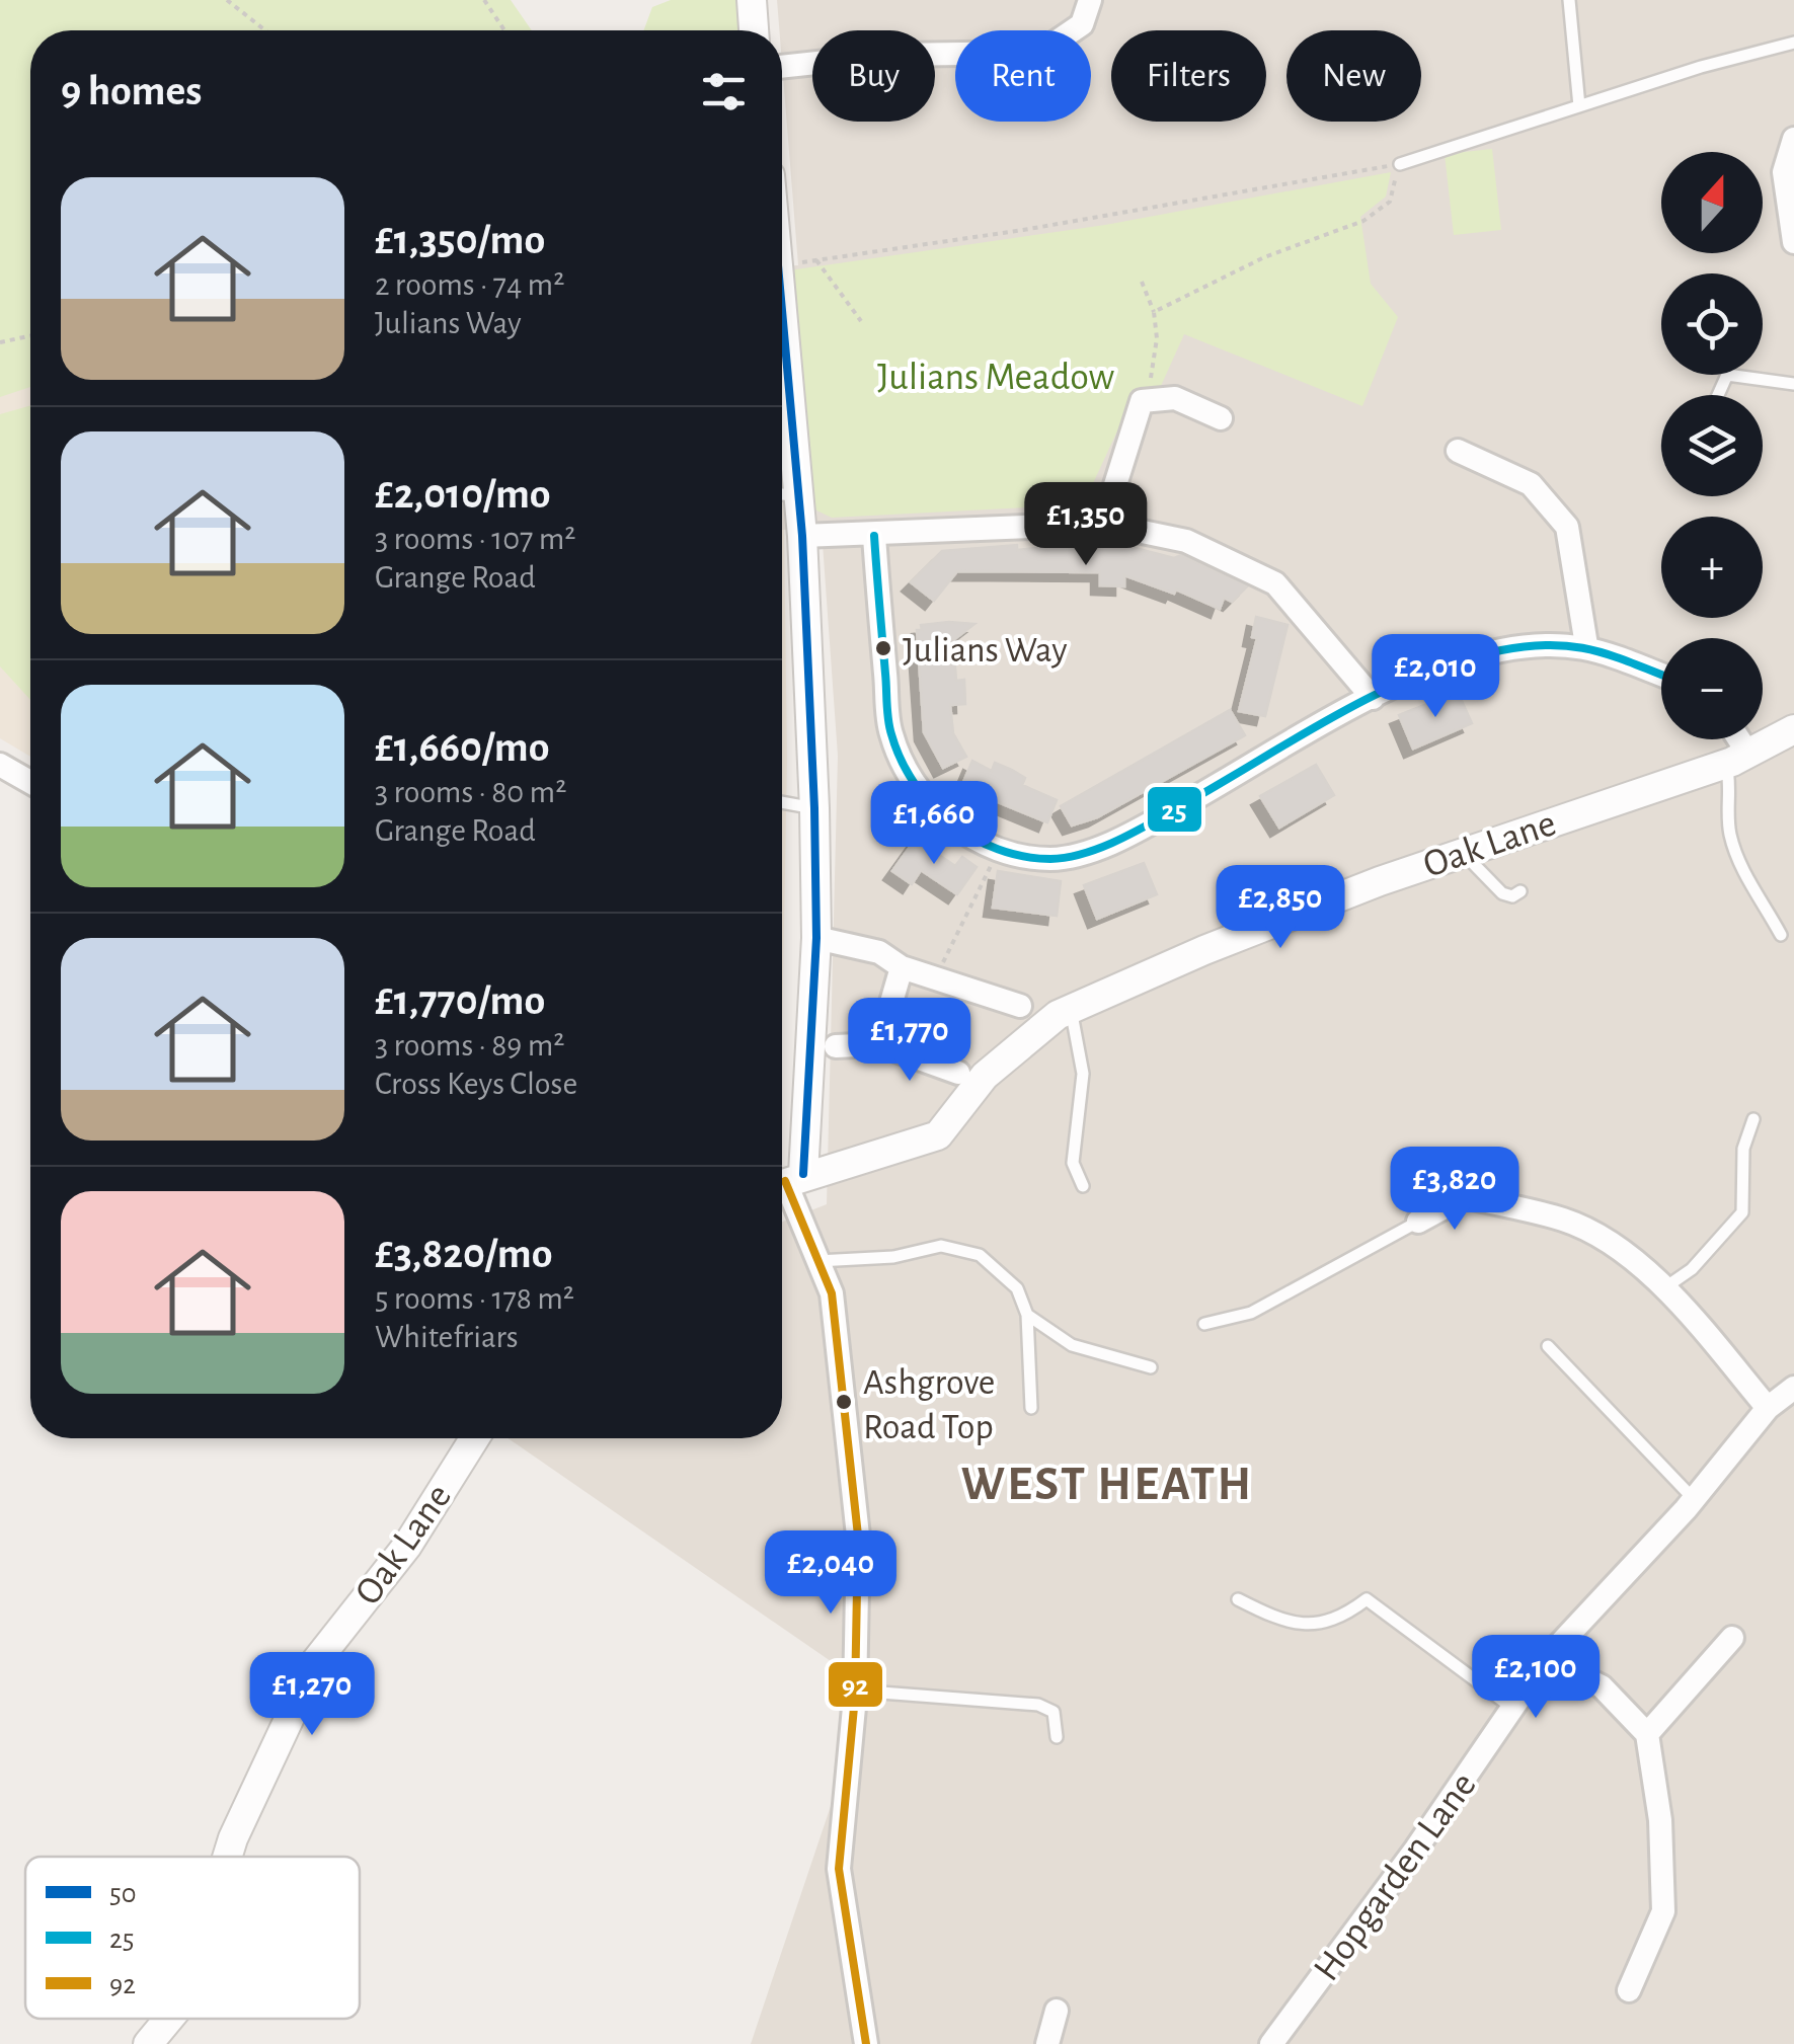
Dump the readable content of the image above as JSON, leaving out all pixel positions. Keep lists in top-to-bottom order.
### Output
{
  "streets": {
    "street": ["Oak Lane", "Hopgarden Lane"]
  },
  "districts": ["WEST HEATH"],
  "parks": ["Julians Meadow"],
  "places": ["Julians Way", "Ashgrove Road Top"],
  "lines": ["transit line 50", "transit line 25", "transit line 92"],
  "legend": ["50", "25", "92"],
  "north": "top",
  "page": {
    "chip": [
      "Buy",
      "Rent",
      "Filters",
      "New"
    ],
    "heading": "9 homes",
    "map_buttons": ["+", "−"],
    "list": [
      {
        "name": "£1,350/mo",
        "note": "2 rooms · 74 m² · Julians Way"
      },
      {
        "name": "£2,010/mo",
        "note": "3 rooms · 107 m² · Grange Road"
      },
      {
        "name": "£1,660/mo",
        "note": "3 rooms · 80 m² · Grange Road"
      },
      {
        "name": "£1,770/mo",
        "note": "3 rooms · 89 m² · Cross Keys Close"
      },
      {
        "name": "£3,820/mo",
        "note": "5 rooms · 178 m² · Whitefriars"
      }
    ],
    "price": [
      "£1,350",
      "£2,010",
      "£1,660",
      "£2,850",
      "£1,770",
      "£3,820",
      "£2,040",
      "£2,100",
      "£1,270"
    ]
  }
}
